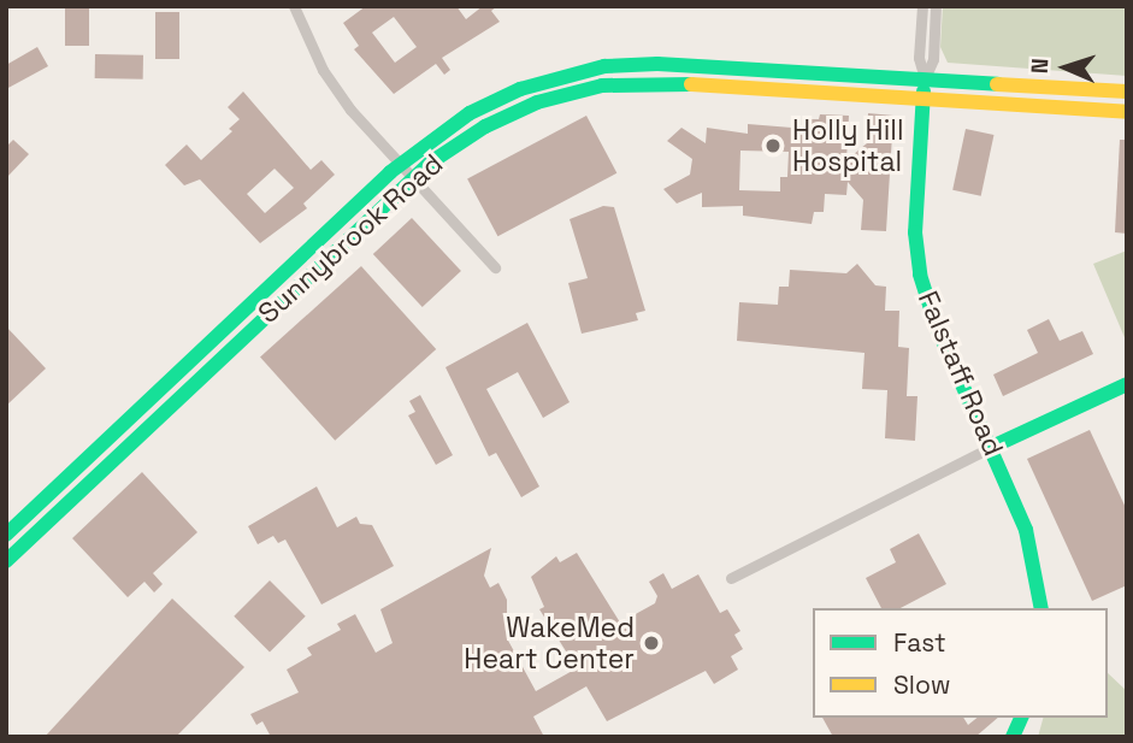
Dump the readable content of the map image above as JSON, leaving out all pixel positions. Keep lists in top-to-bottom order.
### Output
{
  "streets": {
    "main road": ["Sunnybrook Road", "Falstaff Road"]
  },
  "crossings": [
    ["Sunnybrook Road", "Falstaff Road"]
  ],
  "places": ["Holly Hill Hospital", "WakeMed Heart Center"],
  "legend": ["Fast", "Slow"],
  "north": "left"
}
